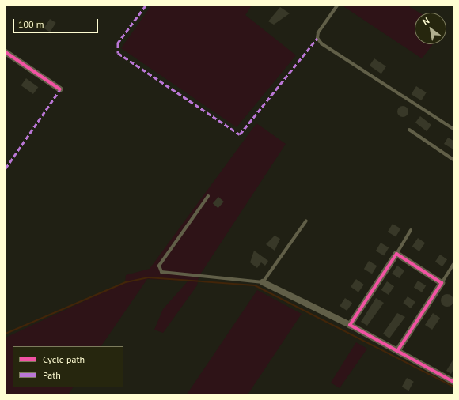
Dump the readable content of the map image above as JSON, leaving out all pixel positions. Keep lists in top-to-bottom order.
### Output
{
  "legend": ["Cycle path", "Path"],
  "scale_bar": "100 m",
  "north": "top left"
}
